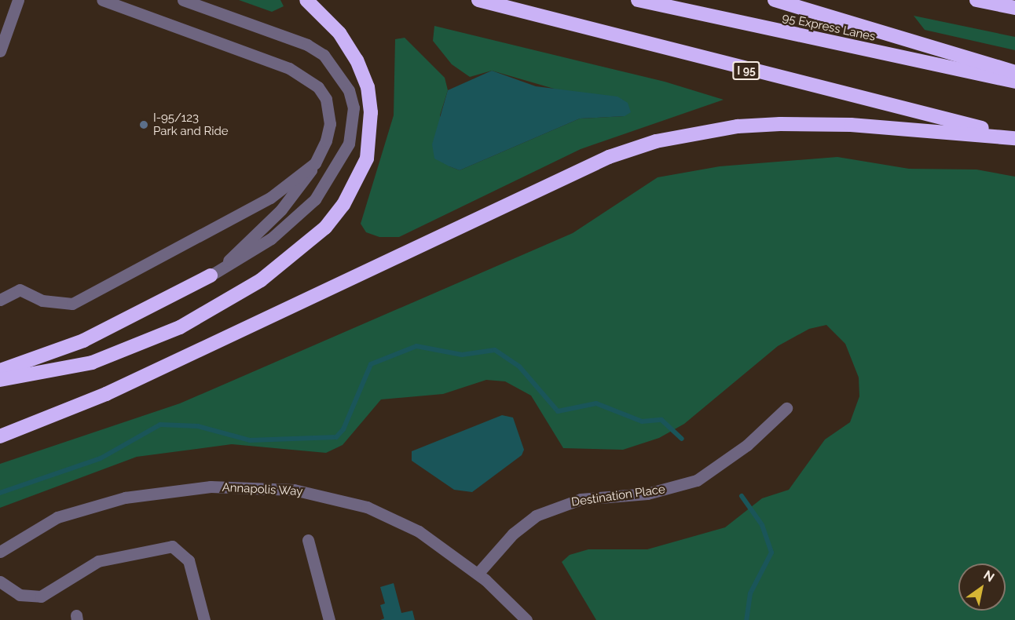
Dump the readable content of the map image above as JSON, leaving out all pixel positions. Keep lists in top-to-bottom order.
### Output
{
  "streets": {
    "highway": ["95 Express Lanes", "I 95"],
    "street": ["Annapolis Way", "Destination Place"]
  },
  "crossings": [
    ["Annapolis Way", "Destination Place"]
  ],
  "places": ["I-95/123 Park and Ride"],
  "north": "top right"
}
